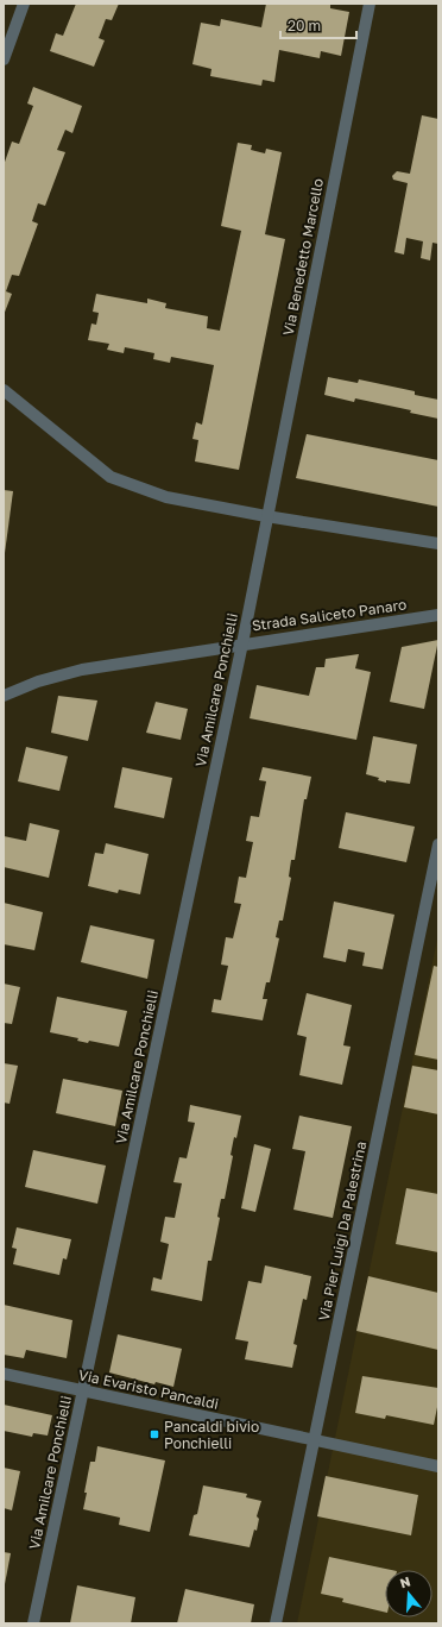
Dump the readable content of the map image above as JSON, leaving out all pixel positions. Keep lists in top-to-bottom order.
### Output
{
  "streets": {
    "street": [
      "Via Benedetto Marcello",
      "Strada Saliceto Panaro",
      "Via Amilcare Ponchielli",
      "Via Pier Luigi Da Palestrina",
      "Via Evaristo Pancaldi"
    ]
  },
  "crossings": [
    ["Via Benedetto Marcello", "Via Amilcare Ponchielli"],
    ["Strada Saliceto Panaro", "Via Amilcare Ponchielli"],
    ["Via Amilcare Ponchielli", "Via Evaristo Pancaldi"],
    ["Via Pier Luigi Da Palestrina", "Via Evaristo Pancaldi"]
  ],
  "places": {
    "transit": ["Pancaldi bivio Ponchielli"]
  },
  "scale_bar": "20 m",
  "north": "top"
}
